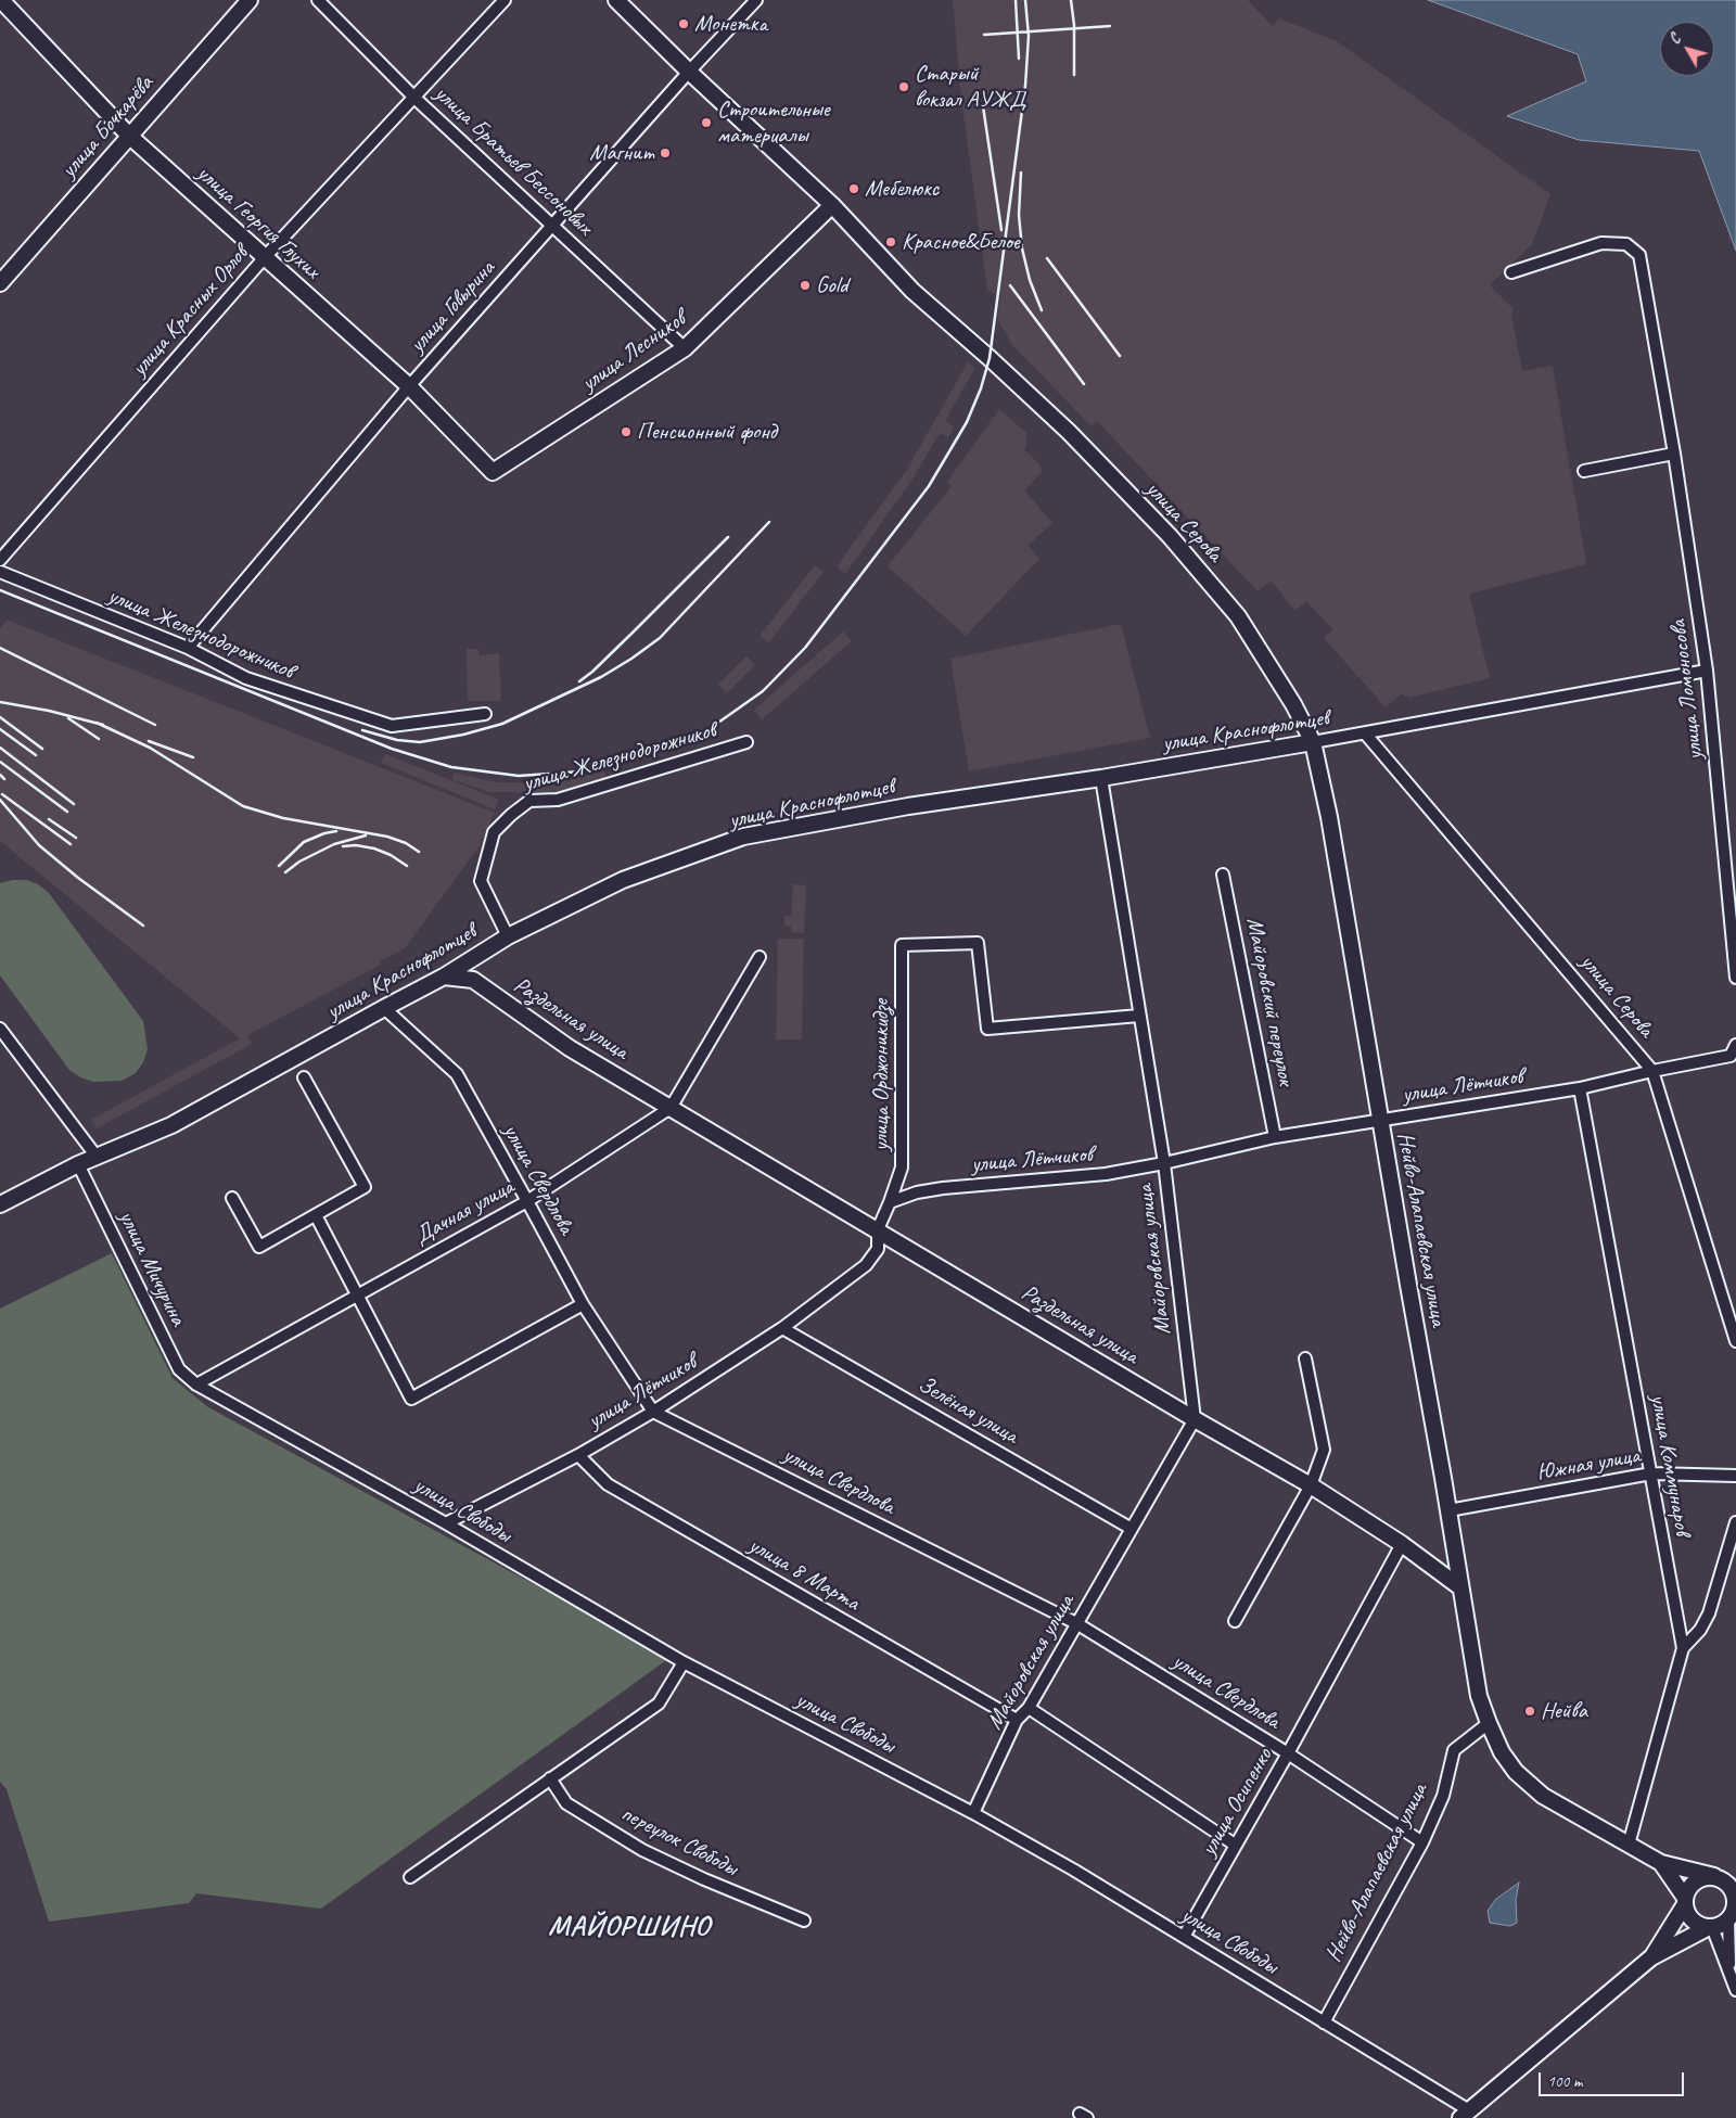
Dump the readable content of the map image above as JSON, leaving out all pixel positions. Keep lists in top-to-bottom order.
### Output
{
  "streets": {
    "street": [
      "улица Бочкарёва",
      "улица Братьев Бессоновых",
      "улица Георгия Глухих",
      "улица Говырина",
      "улица Красных Орлов",
      "улица Лесников",
      "улица Серова",
      "улица Железнодорожников",
      "улица Ломоносова",
      "улица Краснофлотцев",
      "Майоровский переулок",
      "Раздельная улица",
      "улица Орджоникидзе",
      "улица Лётчиков",
      "улица Свердлова",
      "Дачная улица",
      "Нейво-Алапаевская улица",
      "Майоровская улица",
      "улица Мичурина",
      "Зелёная улица",
      "Южная улица",
      "улица Коммунаров",
      "улица Свободы",
      "улица 8 Марта",
      "улица Осипенко",
      "переулок Свободы"
    ]
  },
  "crossings": [
    ["улица Бочкарёва", "улица Георгия Глухих"],
    ["улица Братьев Бессоновых", "улица Говырина"],
    ["улица Братьев Бессоновых", "улица Красных Орлов"],
    ["улица Братьев Бессоновых", "улица Лесников"],
    ["улица Георгия Глухих", "улица Говырина"],
    ["улица Георгия Глухих", "улица Красных Орлов"],
    ["улица Георгия Глухих", "улица Лесников"],
    ["улица Говырина", "улица Серова"],
    ["улица Говырина", "улица Железнодорожников"],
    ["улица Лесников", "улица Серова"],
    ["улица Серова", "улица Краснофлотцев"],
    ["улица Серова", "улица Лётчиков"],
    ["улица Серова", "Нейво-Алапаевская улица"],
    ["улица Железнодорожников", "улица Краснофлотцев"],
    ["улица Ломоносова", "улица Краснофлотцев"],
    ["улица Краснофлотцев", "Раздельная улица"],
    ["улица Краснофлотцев", "улица Свердлова"],
    ["улица Краснофлотцев", "Нейво-Алапаевская улица"],
    ["улица Краснофлотцев", "Майоровская улица"],
    ["улица Краснофлотцев", "улица Мичурина"],
    ["Майоровский переулок", "улица Лётчиков"],
    ["Раздельная улица", "улица Лётчиков"],
    ["Раздельная улица", "Дачная улица"],
    ["Раздельная улица", "Нейво-Алапаевская улица"],
    ["Раздельная улица", "Майоровская улица"],
    ["Раздельная улица", "улица Осипенко"],
    ["улица Орджоникидзе", "улица Лётчиков"],
    ["улица Орджоникидзе", "Майоровская улица"],
    ["улица Лётчиков", "улица Свердлова"],
    ["улица Лётчиков", "Нейво-Алапаевская улица"],
    ["улица Лётчиков", "Майоровская улица"],
    ["улица Лётчиков", "Зелёная улица"],
    ["улица Лётчиков", "улица Коммунаров"],
    ["улица Лётчиков", "улица Свободы"],
    ["улица Лётчиков", "улица 8 Марта"],
    ["улица Свердлова", "Дачная улица"],
    ["улица Свердлова", "Нейво-Алапаевская улица"],
    ["улица Свердлова", "Майоровская улица"],
    ["улица Свердлова", "улица Осипенко"],
    ["Дачная улица", "улица Мичурина"],
    ["Дачная улица", "улица Свободы"],
    ["Нейво-Алапаевская улица", "улица Коммунаров"],
    ["Нейво-Алапаевская улица", "улица Свободы"],
    ["Майоровская улица", "Зелёная улица"],
    ["Майоровская улица", "улица Свободы"],
    ["Майоровская улица", "улица 8 Марта"],
    ["улица Мичурина", "улица Свободы"],
    ["Южная улица", "улица Коммунаров"],
    ["улица Свободы", "улица Осипенко"]
  ],
  "districts": ["МАЙОРШИНО"],
  "places": [
    "Монетка",
    "Старый вокзал АУЖД",
    "Строительные материалы",
    "Магнит",
    "Мебелюкс",
    "Красное&Белое",
    "Gold",
    "Пенсионный фонд",
    "Нейва"
  ],
  "scale_bar": "100 m",
  "north": "top left"
}
